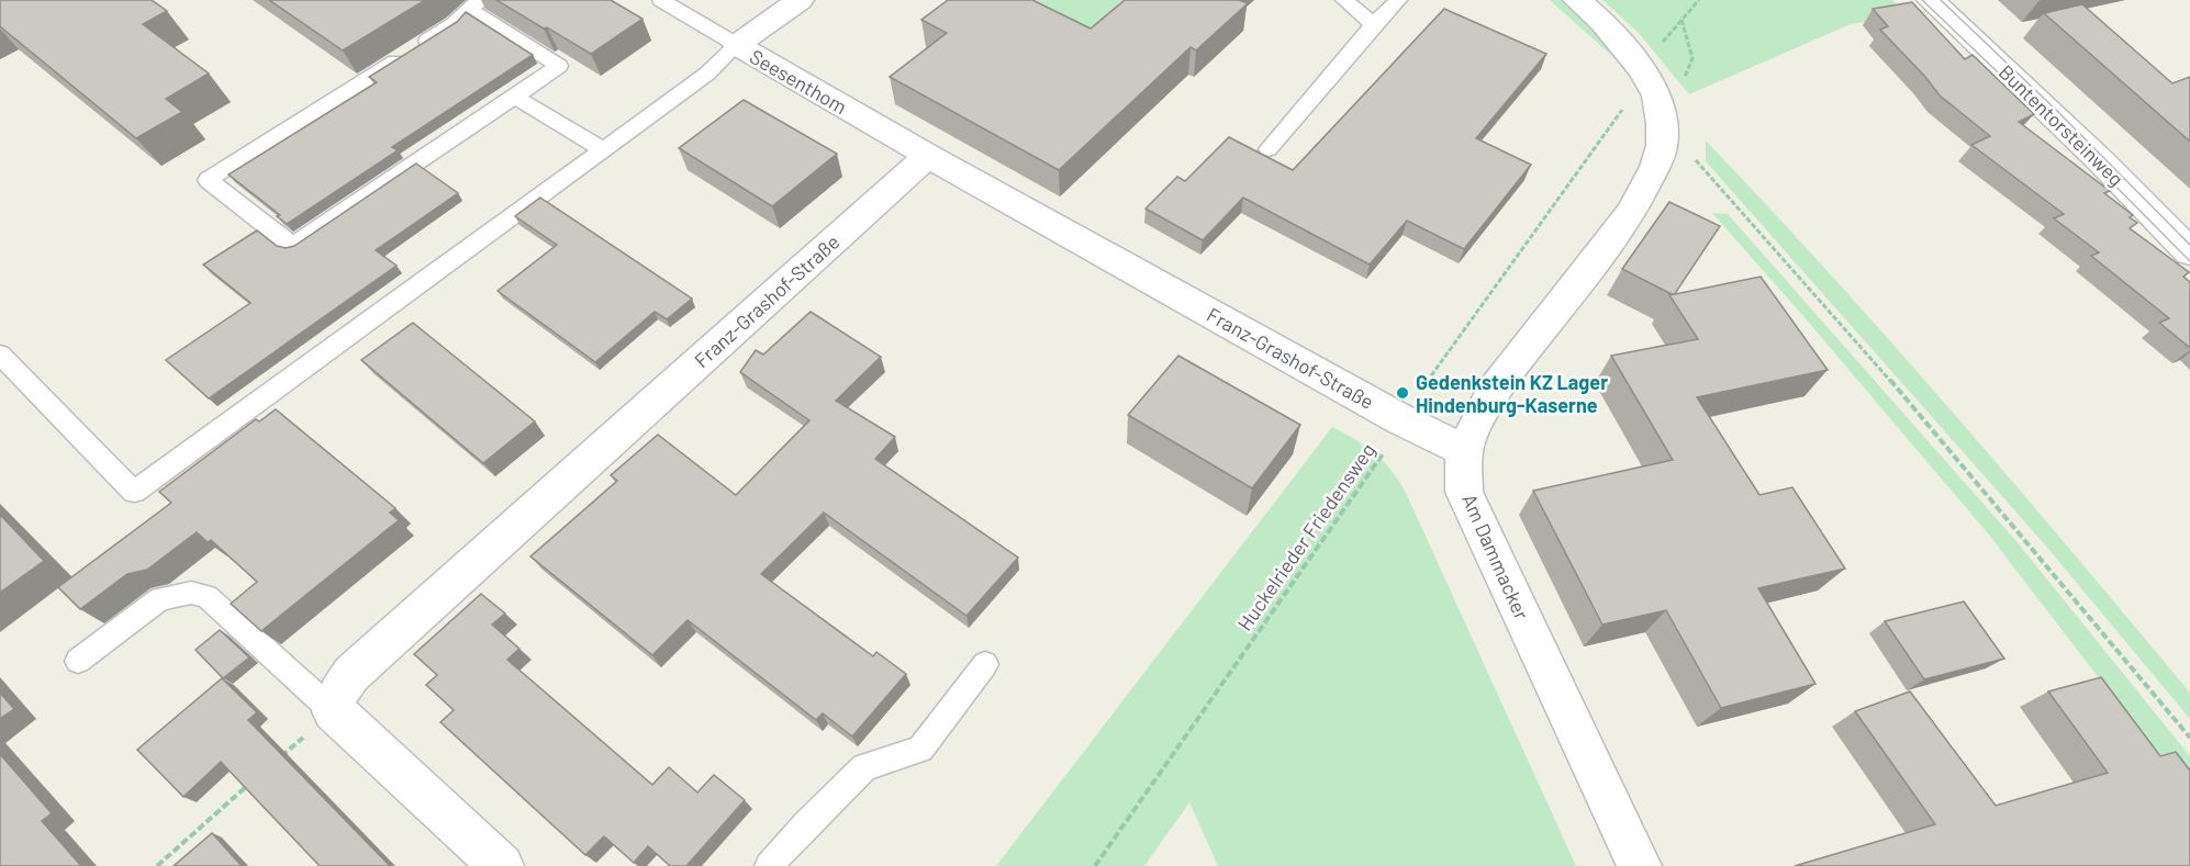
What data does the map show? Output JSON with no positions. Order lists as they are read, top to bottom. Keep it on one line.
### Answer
{"streets":{"street":["Seesenthom","Buntentorsteinweg","Franz-Grashof-Straße","Am Dammacker"],"path":["Huckelrieder Friedensweg"]},"crossings":[["Seesenthom","Franz-Grashof-Straße"],["Franz-Grashof-Straße","Huckelrieder Friedensweg"],["Franz-Grashof-Straße","Am Dammacker"],["Huckelrieder Friedensweg","Am Dammacker"]],"places":["Gedenkstein KZ Lager Hindenburg-Kaserne"]}
